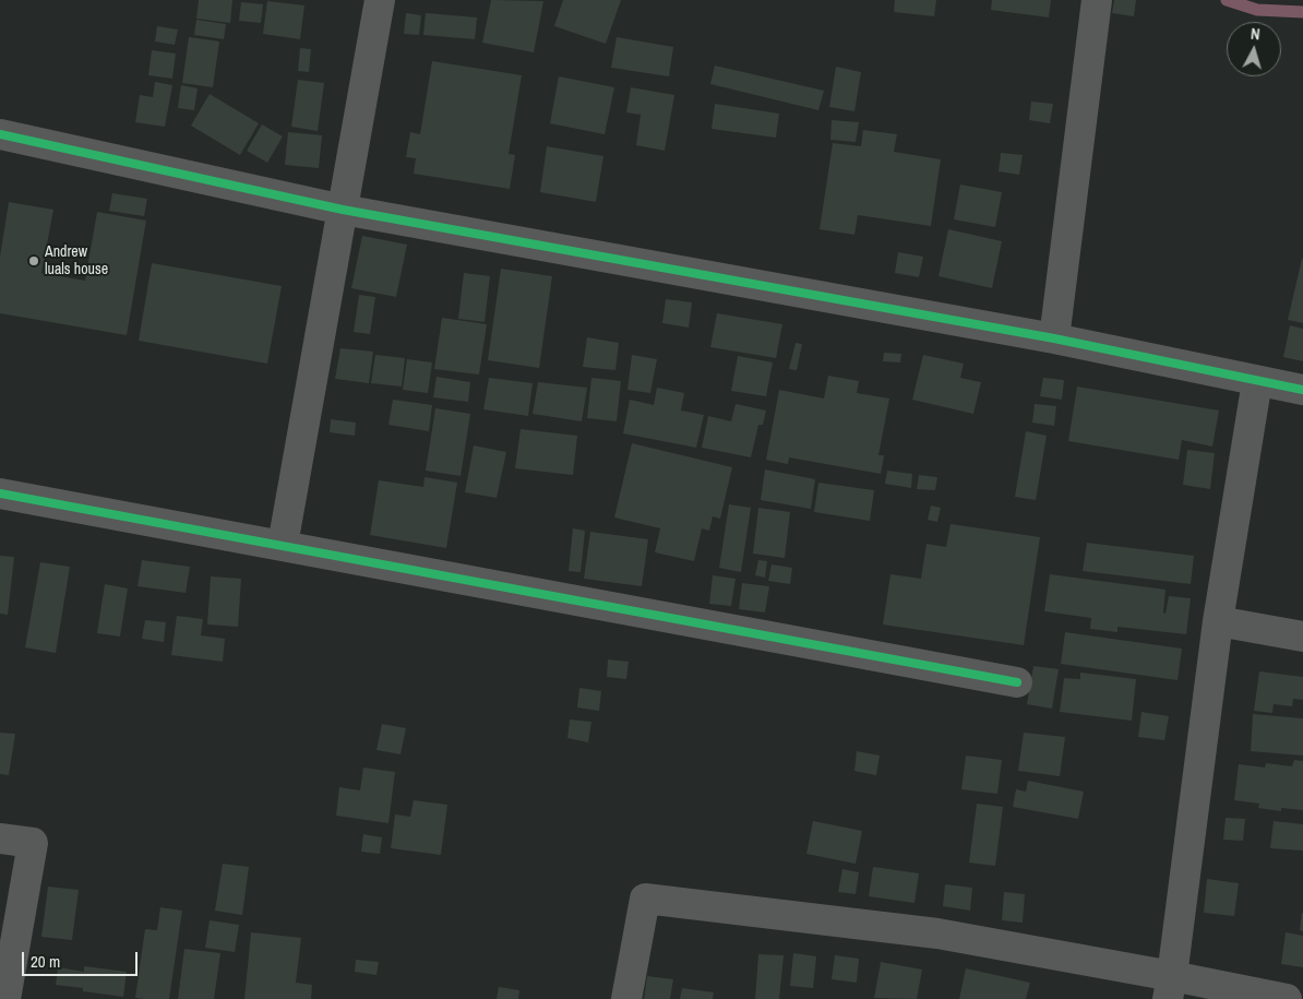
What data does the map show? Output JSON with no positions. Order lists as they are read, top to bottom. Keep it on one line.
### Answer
{"places":["Andrew luals house"],"scale_bar":"20 m","north":"top"}
